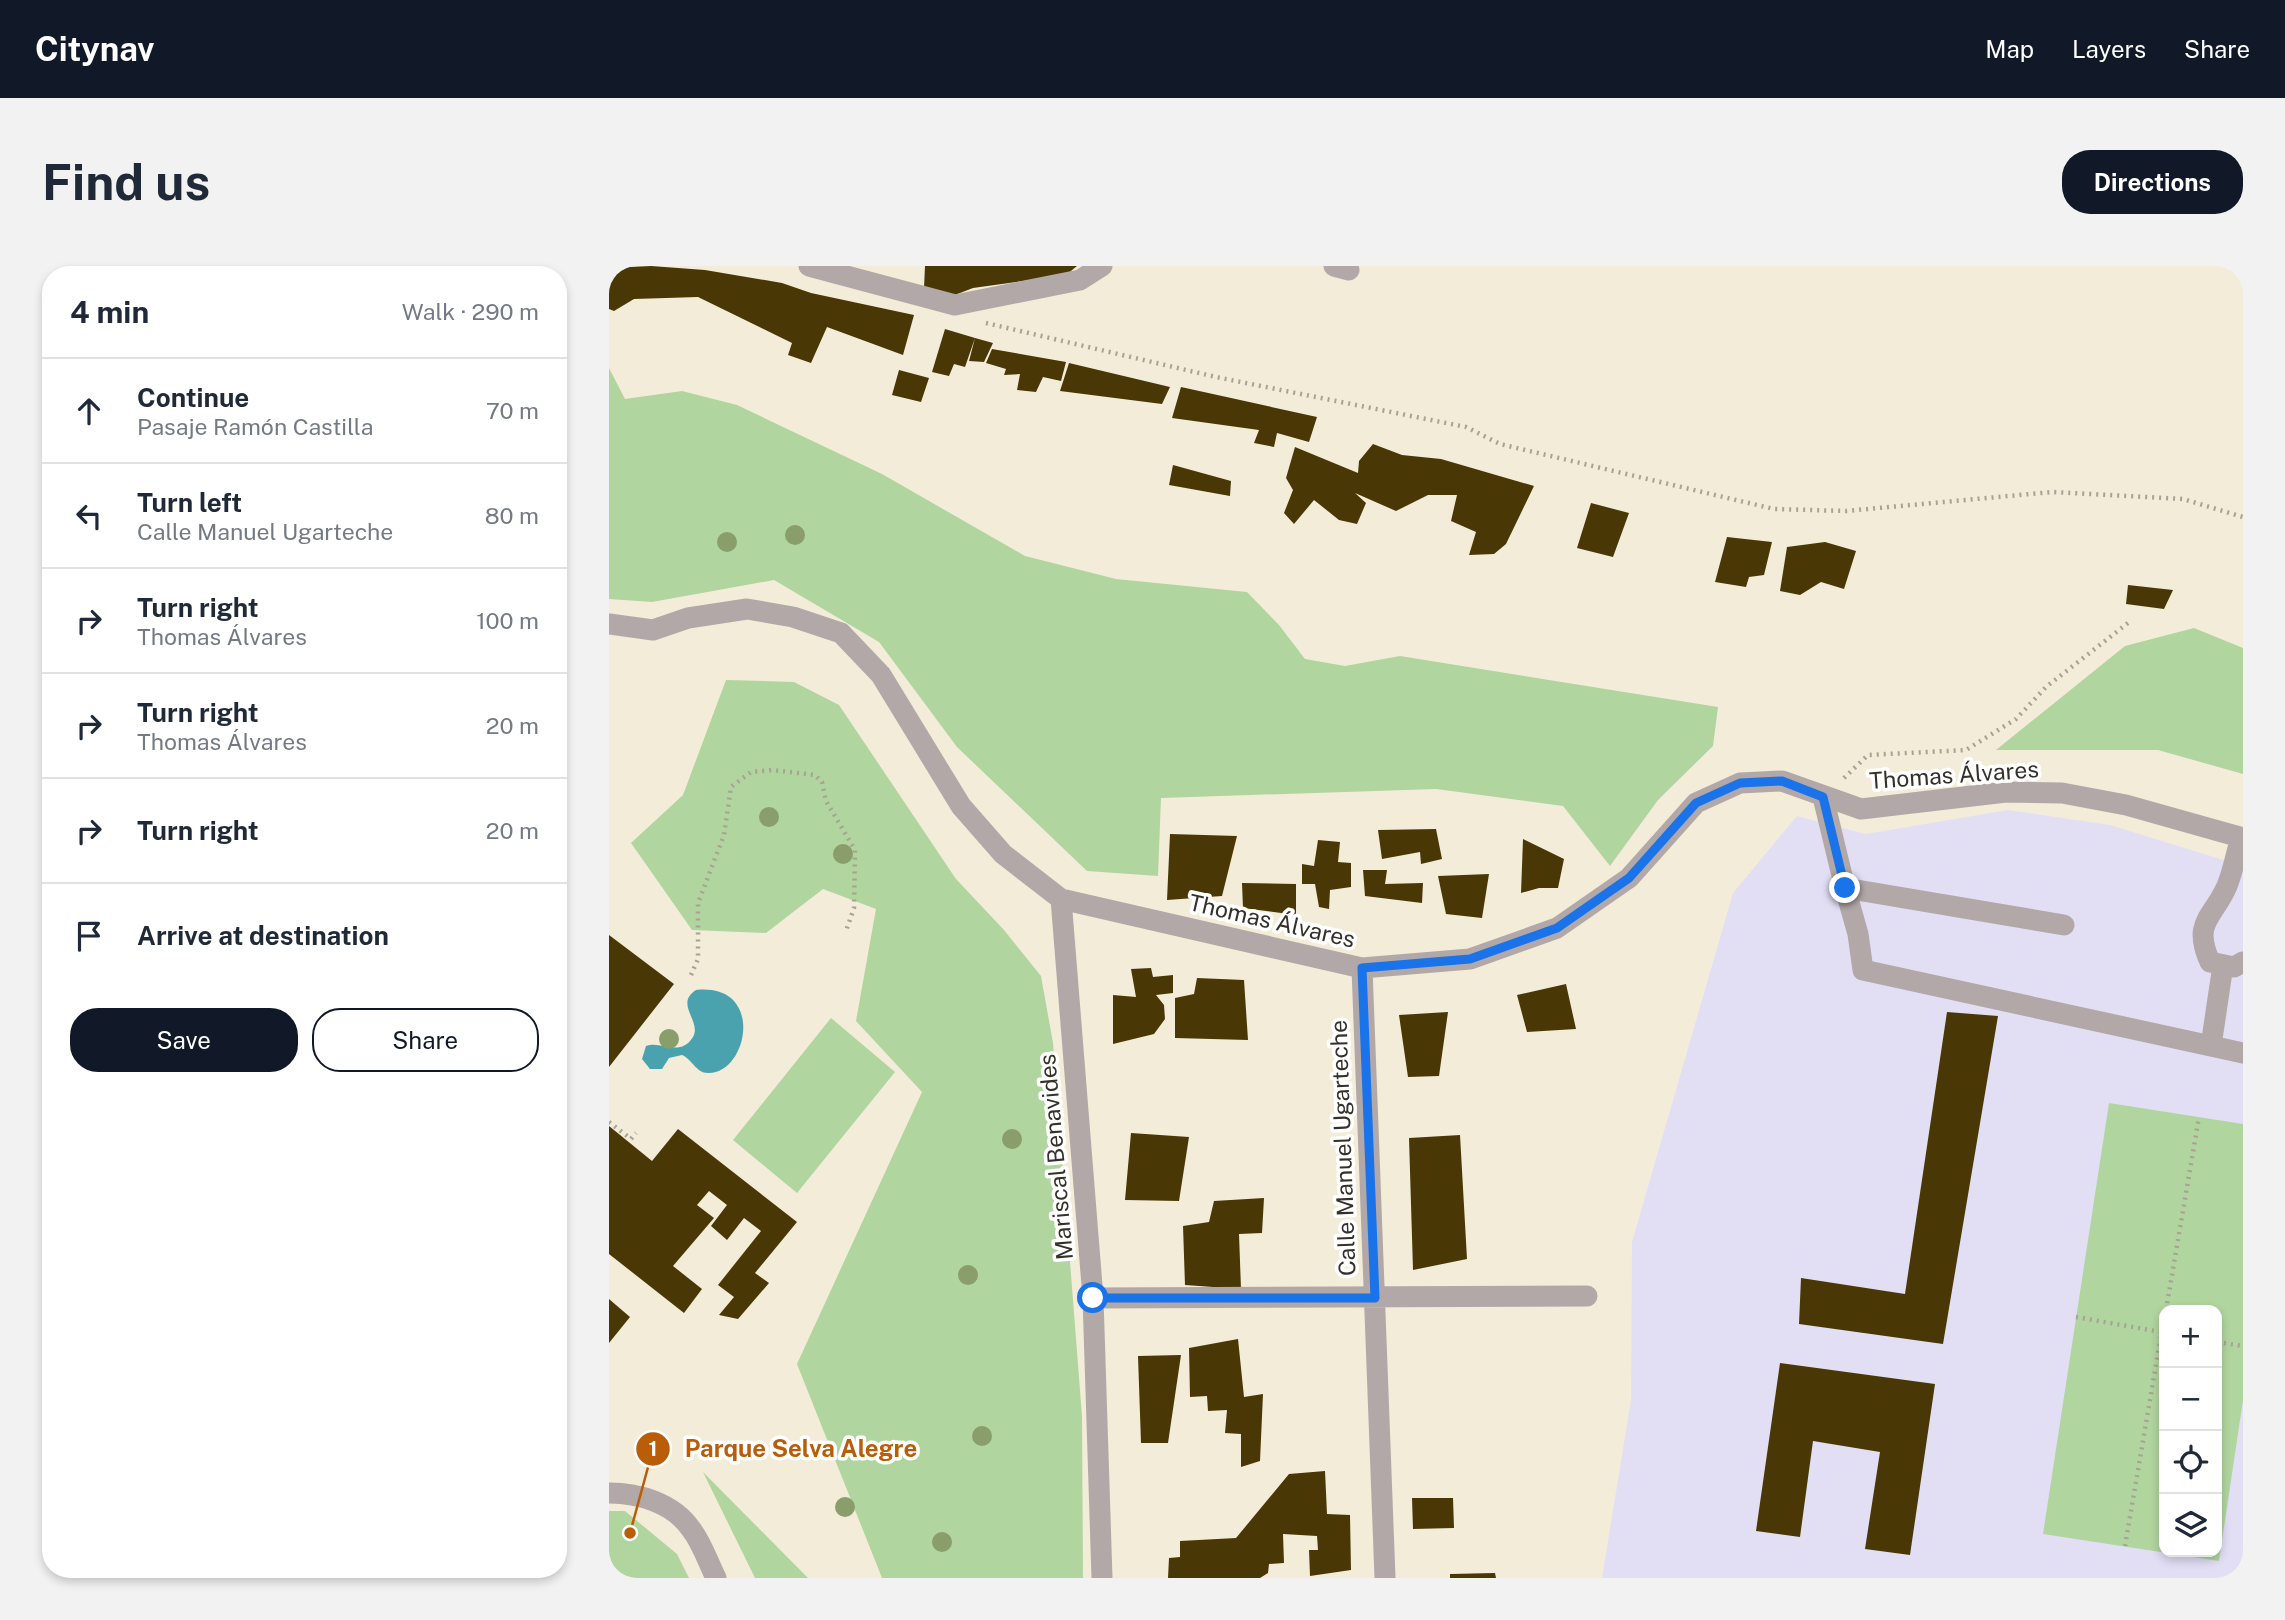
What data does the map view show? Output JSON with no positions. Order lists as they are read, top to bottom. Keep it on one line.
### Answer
{"streets":{"street":["Thomas Álvares","Calle Manuel Ugarteche","Mariscal Benavides"]},"crossings":[["Thomas Álvares","Calle Manuel Ugarteche"],["Thomas Álvares","Mariscal Benavides"]],"places":["Parque Selva Alegre"],"page":{"header":"Citynav","nav":["Map","Layers","Share"],"buttons":["Directions",["Save","Share"]],"title":"Find us","heading":["4 min","Walk · 290 m"],"list":[["Continue","Pasaje Ramón Castilla","70 m"],["Turn left","Calle Manuel Ugarteche","80 m"],["Turn right","Thomas Álvares","100 m"],["Turn right","Thomas Álvares","20 m"],["Turn right","20 m"],"Arrive at destination"],"map_buttons":["+","−"]}}
